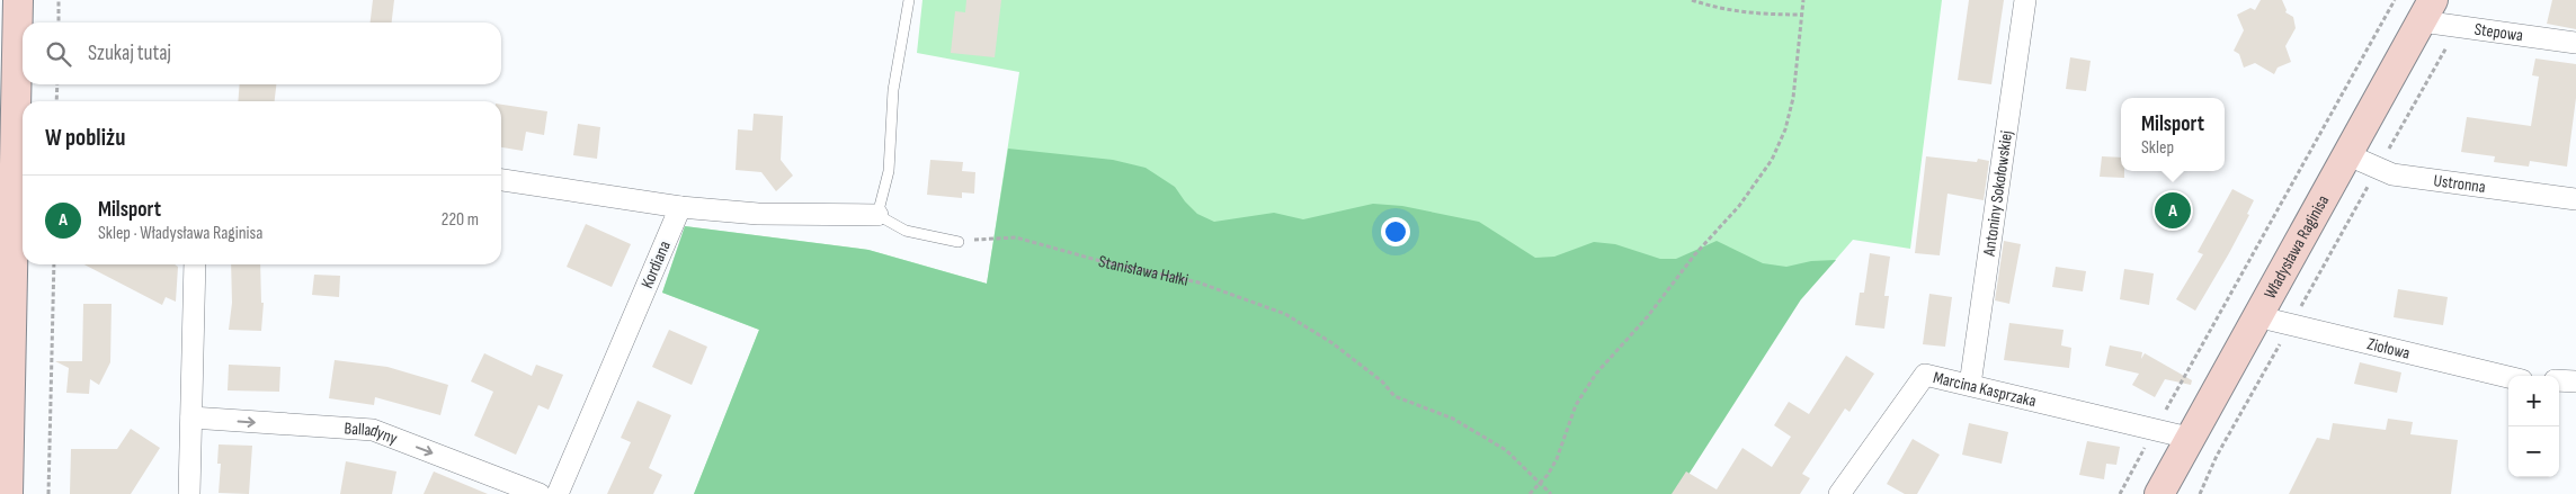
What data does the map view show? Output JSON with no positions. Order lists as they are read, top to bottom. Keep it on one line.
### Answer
{"streets":{"street":["Stepowa","Ustronna","Antoniny Sokołowskiej","Władysława Raginisa","Kordiana","Ziołowa","Marcina Kasprzaka","Balladyny"],"path":["Stanisława Hałki"]},"crossings":[["Stepowa","Władysława Raginisa"],["Ustronna","Władysława Raginisa"],["Antoniny Sokołowskiej","Marcina Kasprzaka"],["Władysława Raginisa","Ziołowa"],["Władysława Raginisa","Marcina Kasprzaka"]],"one_way":["Balladyny"],"page":{"search":"Szukaj tutaj","popup":["Milsport","Sklep"],"heading":"W pobliżu","list":[{"mark":"A","name":"Milsport","note":"Sklep · Władysława Raginisa","value":"220 m"}],"pins":"A","map_buttons":["+","−"]}}
